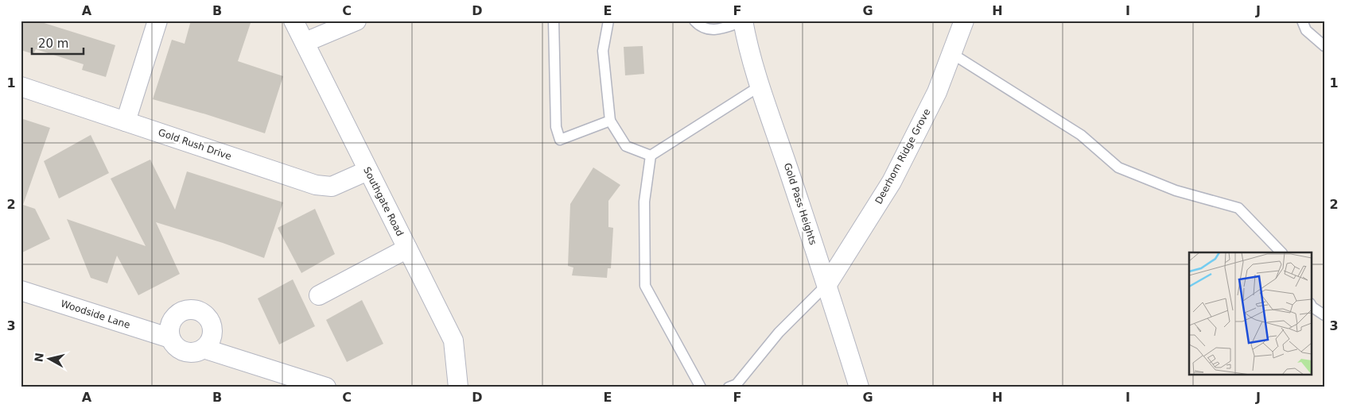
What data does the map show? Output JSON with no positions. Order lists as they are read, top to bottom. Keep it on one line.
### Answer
{"streets":{"street":["Gold Rush Drive","Deerhorn Ridge Grove","Southgate Road","Gold Pass Heights","Woodside Lane"]},"crossings":[["Gold Rush Drive","Southgate Road"],["Deerhorn Ridge Grove","Gold Pass Heights"]],"scale_bar":"20 m","north":"left","grid":{"columns":["A","B","C","D","E","F","G","H","I","J"],"rows":["1","2","3"]}}
